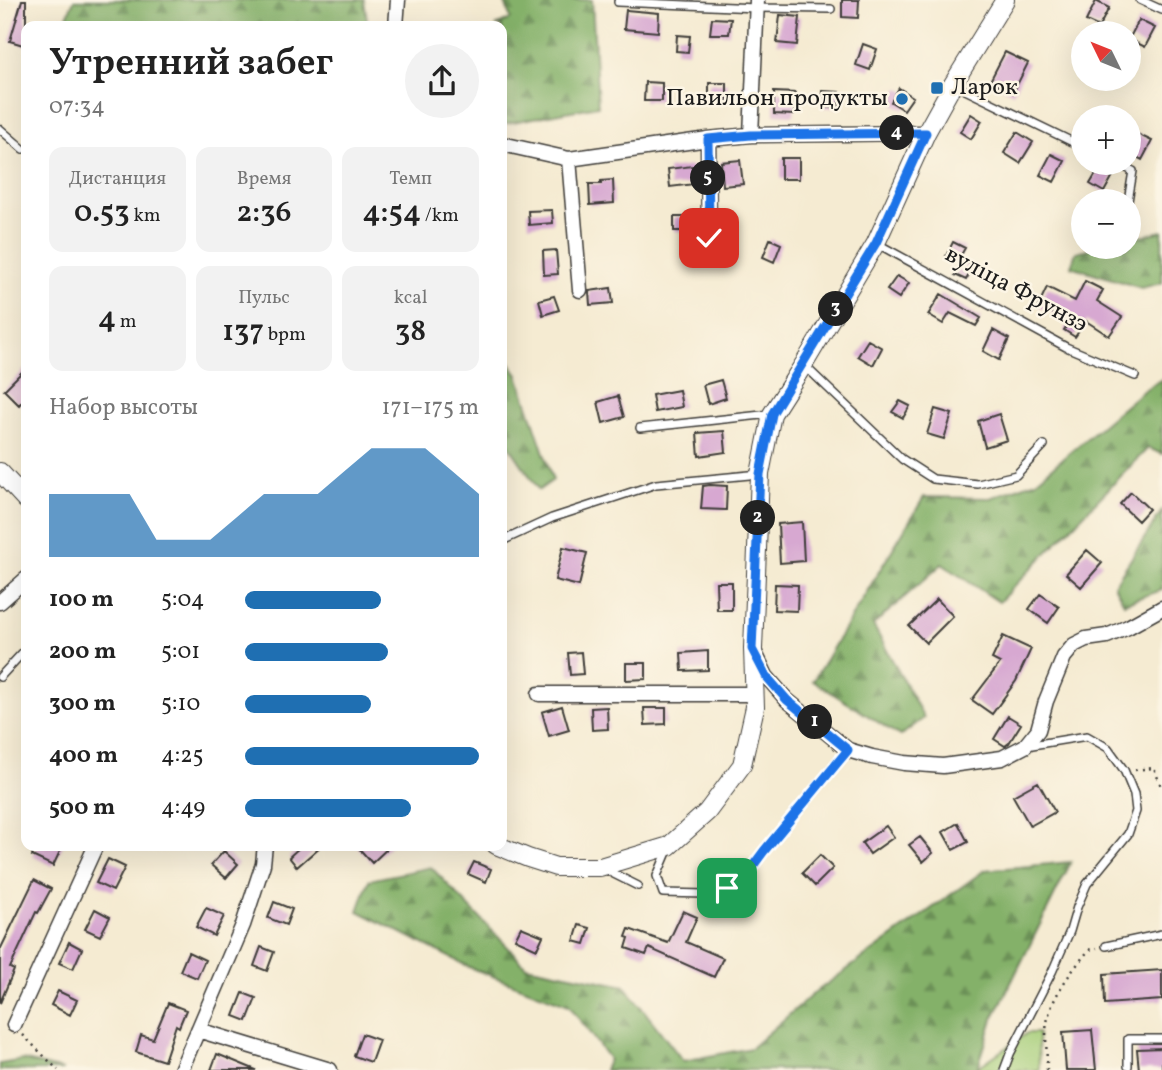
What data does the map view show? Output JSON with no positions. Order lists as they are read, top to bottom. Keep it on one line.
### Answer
{"streets":{"lane":["вуліца Фрунзэ"]},"places":{"transit":["Ларок"],"other":["Павильон продукты"]},"north":"top left","page":{"map_buttons":["+","−"],"heading":["Утренний забег","07:34"],"pins":["4","5","3","2","1"],"stats":[["Дистанция","0.53 km"],["Время","2:36"],["Темп","4:54 /km"],["4 m"],["Пульс","137 bpm"],["kcal","38"]],"chart":["Набор высоты","171–175 m"],"list":[{"name":"100 m","note":"5:04"},{"name":"200 m","note":"5:01"},{"name":"300 m","note":"5:10"},{"name":"400 m","note":"4:25"},{"name":"500 m","note":"4:49"}]}}
